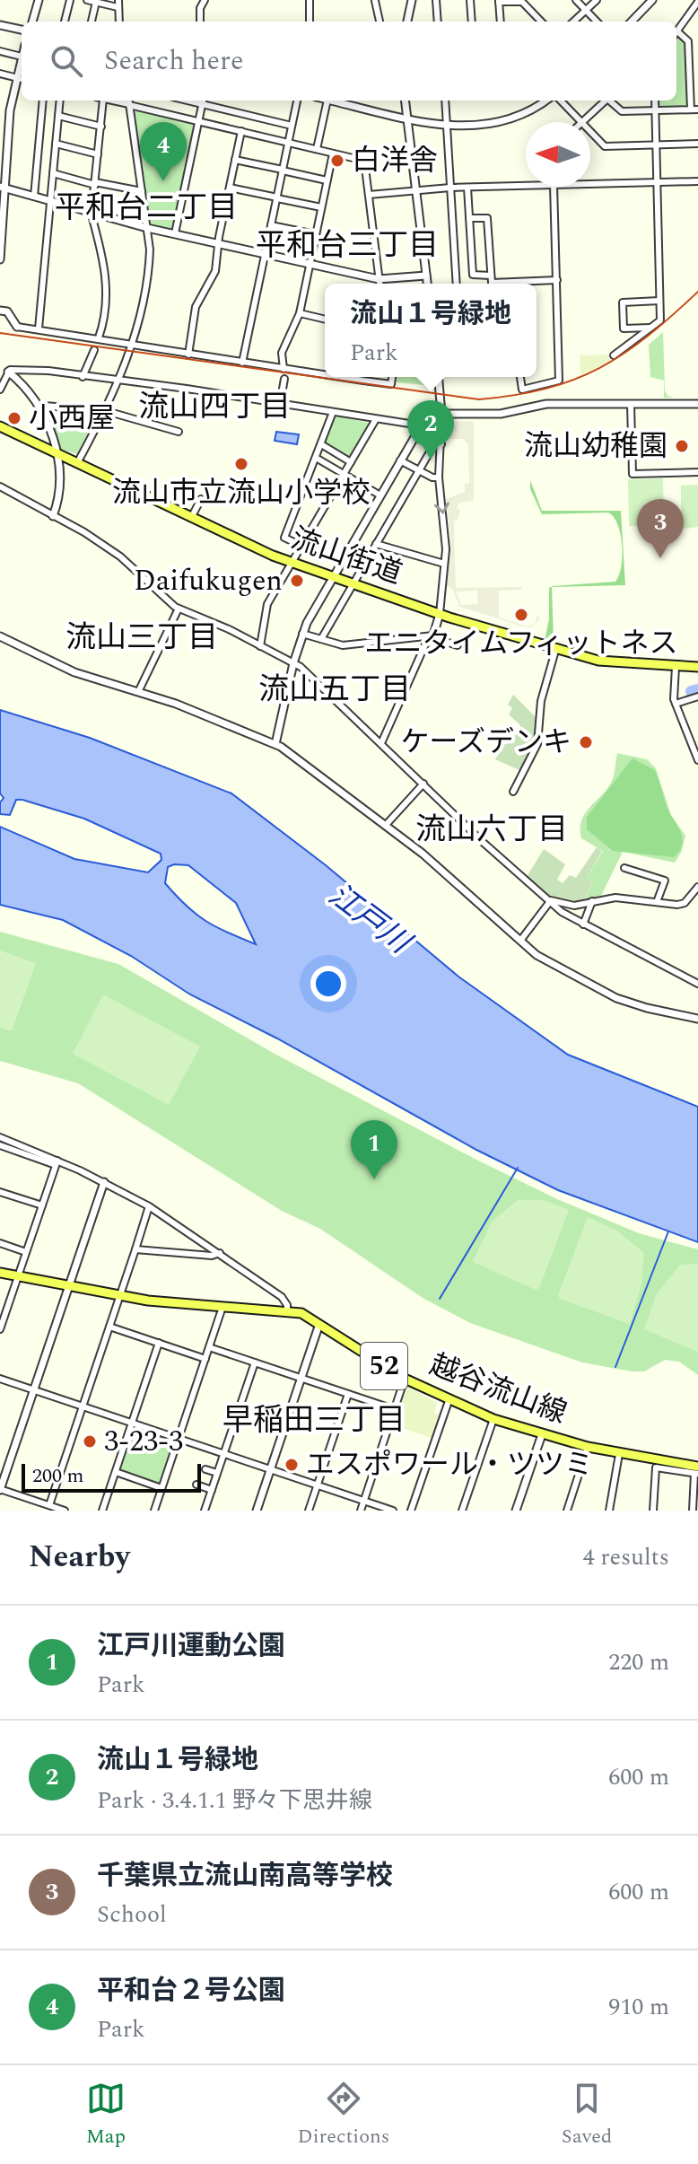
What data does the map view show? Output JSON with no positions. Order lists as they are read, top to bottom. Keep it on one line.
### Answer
{"streets":{"main road":["流山街道","52","越谷流山線"]},"districts":["平和台二丁目","平和台三丁目","流山四丁目","流山三丁目","流山五丁目","流山六丁目","早稲田三丁目"],"water":["江戸川"],"places":["白洋舎","小西屋","流山幼稚園","流山市立流山小学校","Daifukugen","エニタイムフィットネス","ケーズデンキ","3-23-3","エスポワール・ツツミ"],"scale_bar":"200 m","north":"left","page":{"search":"Search here","pins":["4","2","3","1"],"popup":["流山１号緑地","Park"],"scale":"200 m","heading":["Nearby","4 results"],"list":[{"mark":"1","name":"江戸川運動公園","note":"Park","value":"220 m"},{"mark":"2","name":"流山１号緑地","note":"Park · 3.4.1.1 野々下思井線","value":"600 m"},{"mark":"3","name":"千葉県立流山南高等学校","note":"School","value":"600 m"},{"mark":"4","name":"平和台２号公園","note":"Park","value":"910 m"}],"nav":["Map","Directions","Saved"]}}
